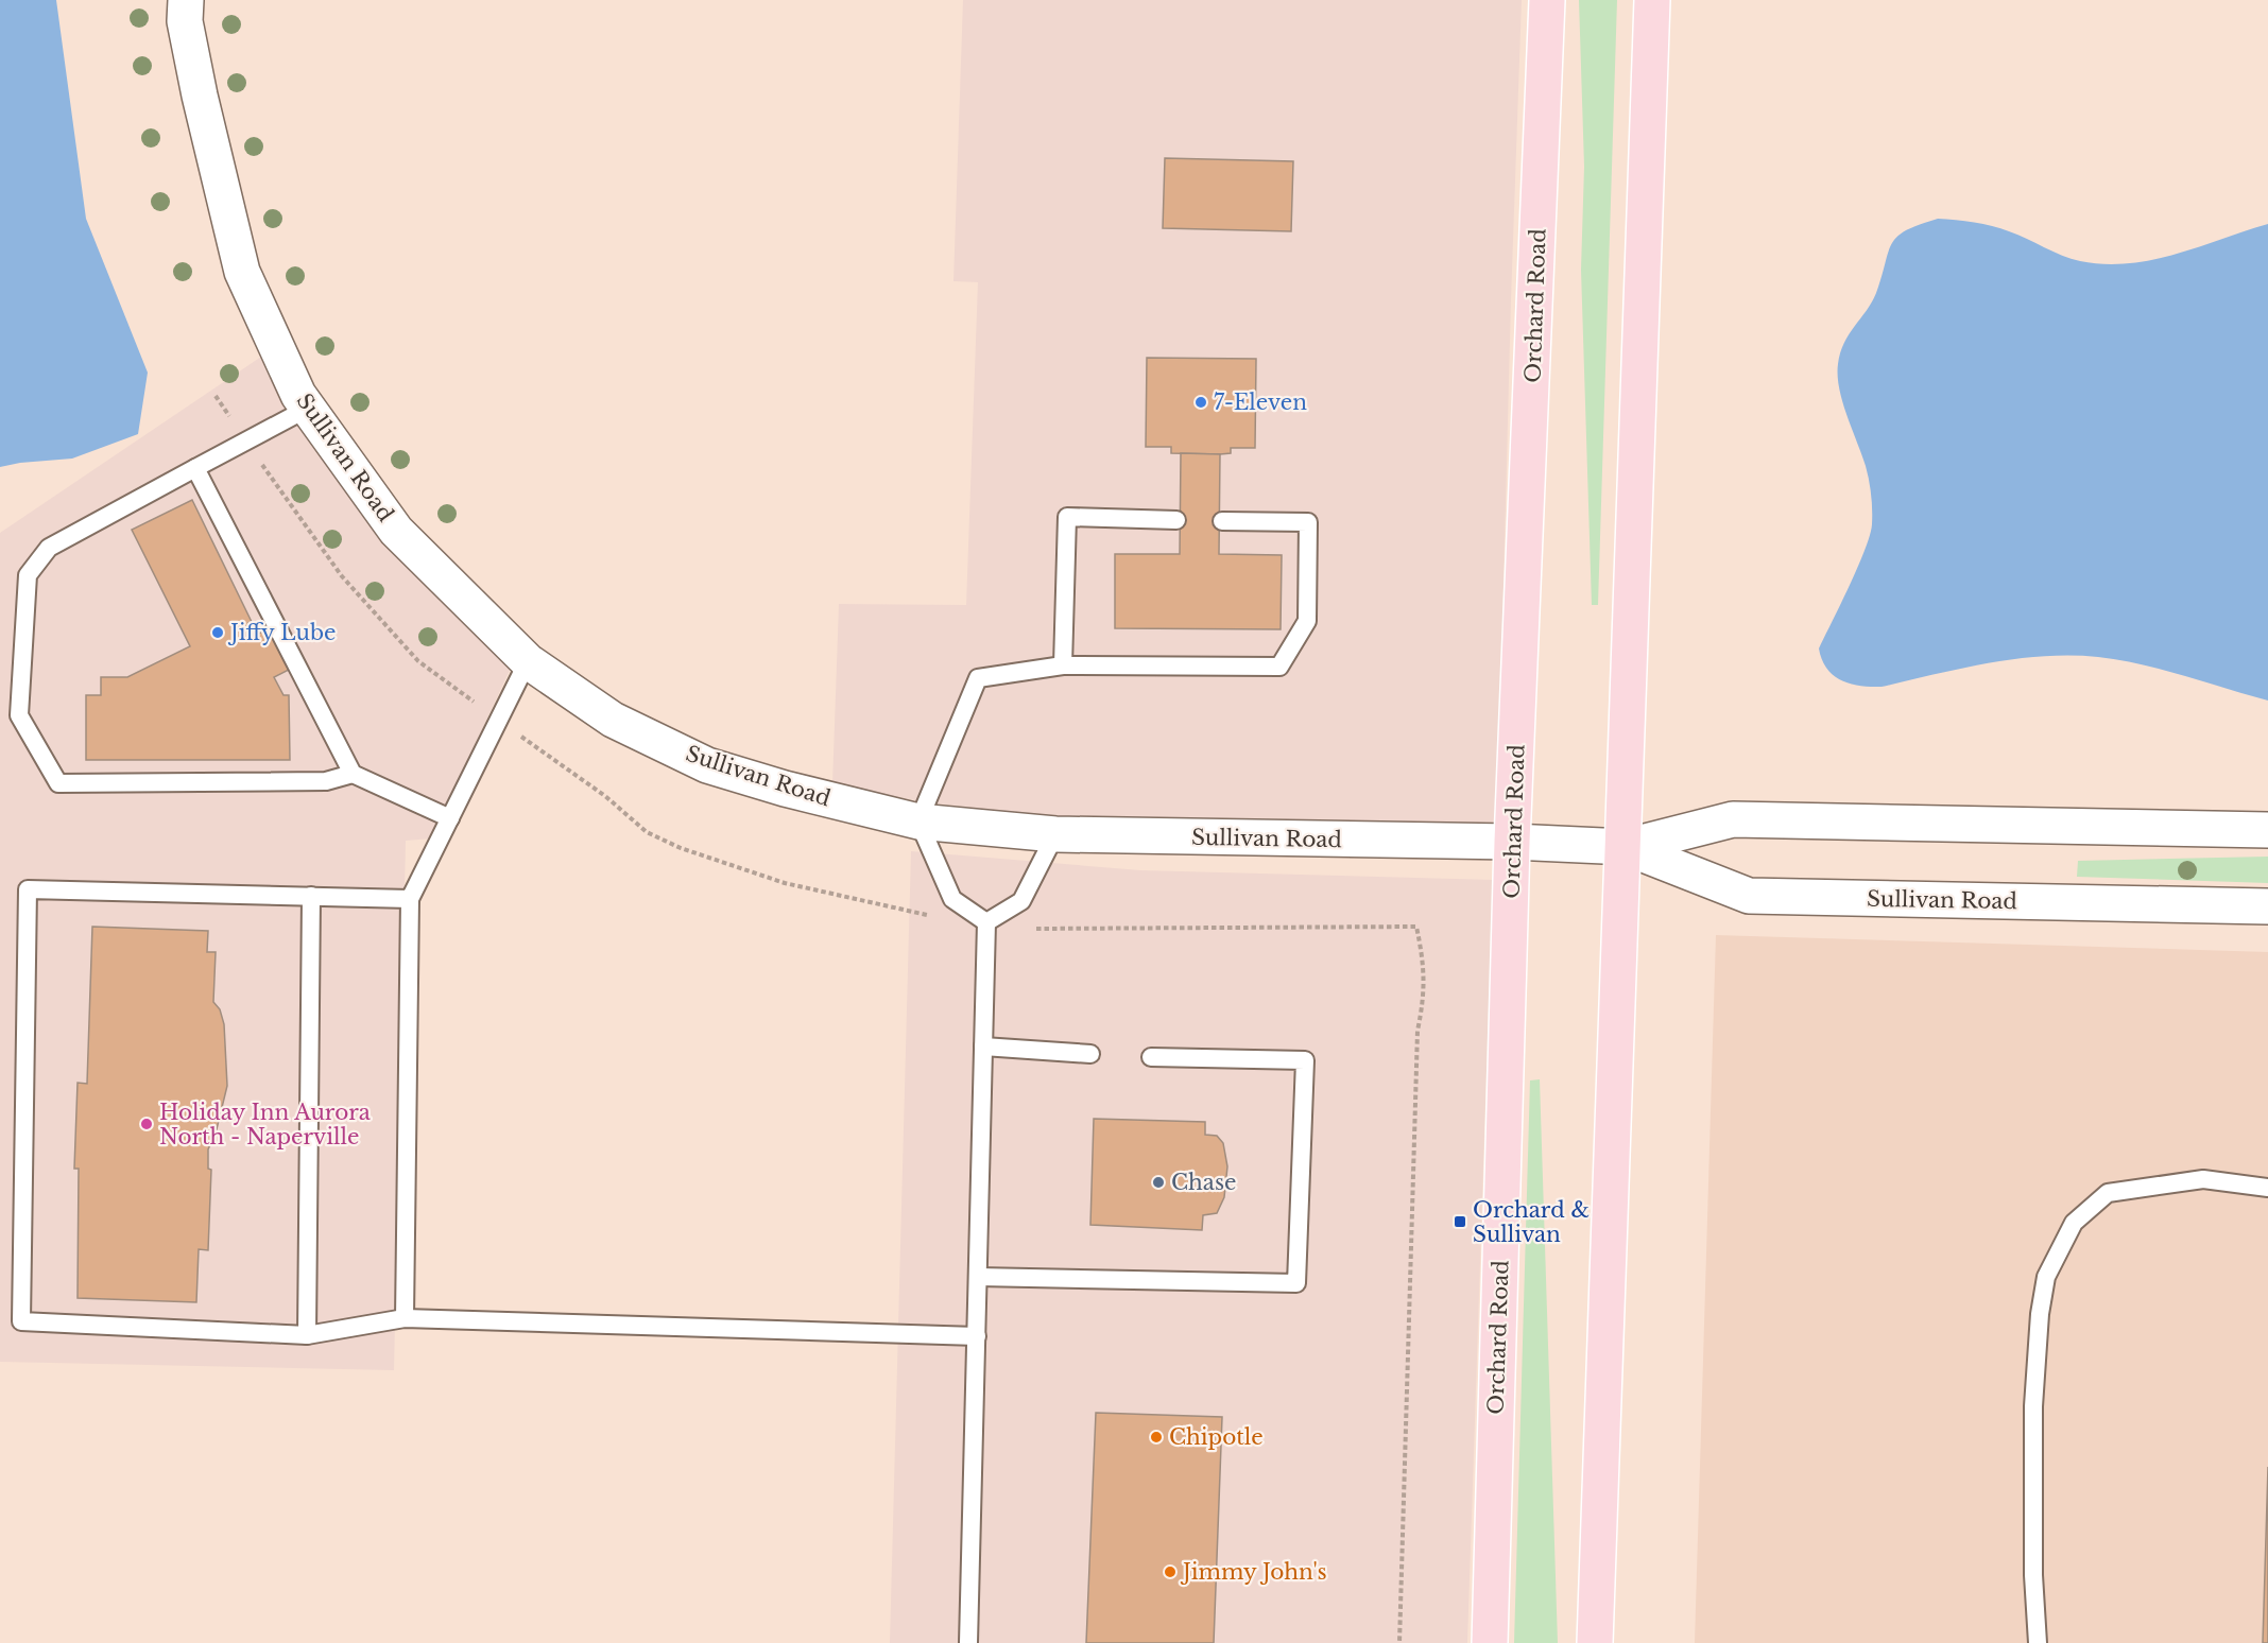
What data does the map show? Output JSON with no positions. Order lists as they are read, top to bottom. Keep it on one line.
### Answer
{"streets":{"main road":["Orchard Road"],"street":["Sullivan Road"]},"crossings":[["Orchard Road","Sullivan Road"]],"places":{"other":["7-Eleven","Jiffy Lube","Holiday Inn Aurora North - Naperville","Chase","Chipotle","Jimmy John's"],"transit":["Orchard & Sullivan"]}}
